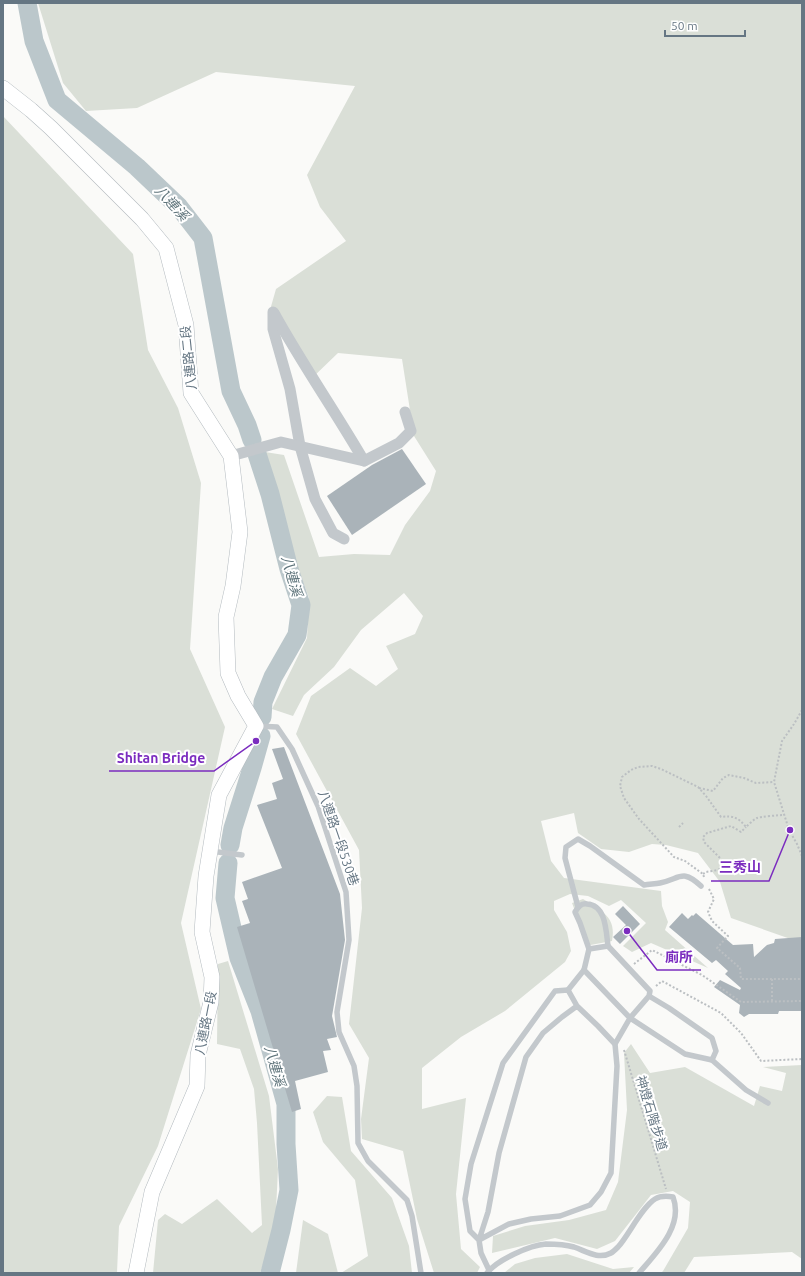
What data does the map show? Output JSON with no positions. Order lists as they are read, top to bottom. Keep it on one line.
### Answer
{"streets":{"street":["八連路二段","八連路一段"],"lane":["八連路一段530巷"],"path":["神燈石階步道"]},"crossings":[["八連路二段","八連路一段530巷"],["八連路二段","八連路一段"],["八連路一段530巷","八連路一段"]],"water":["八連溪"],"places":["Shitan Bridge","三秀山","廁所"],"scale_bar":"50 m"}
